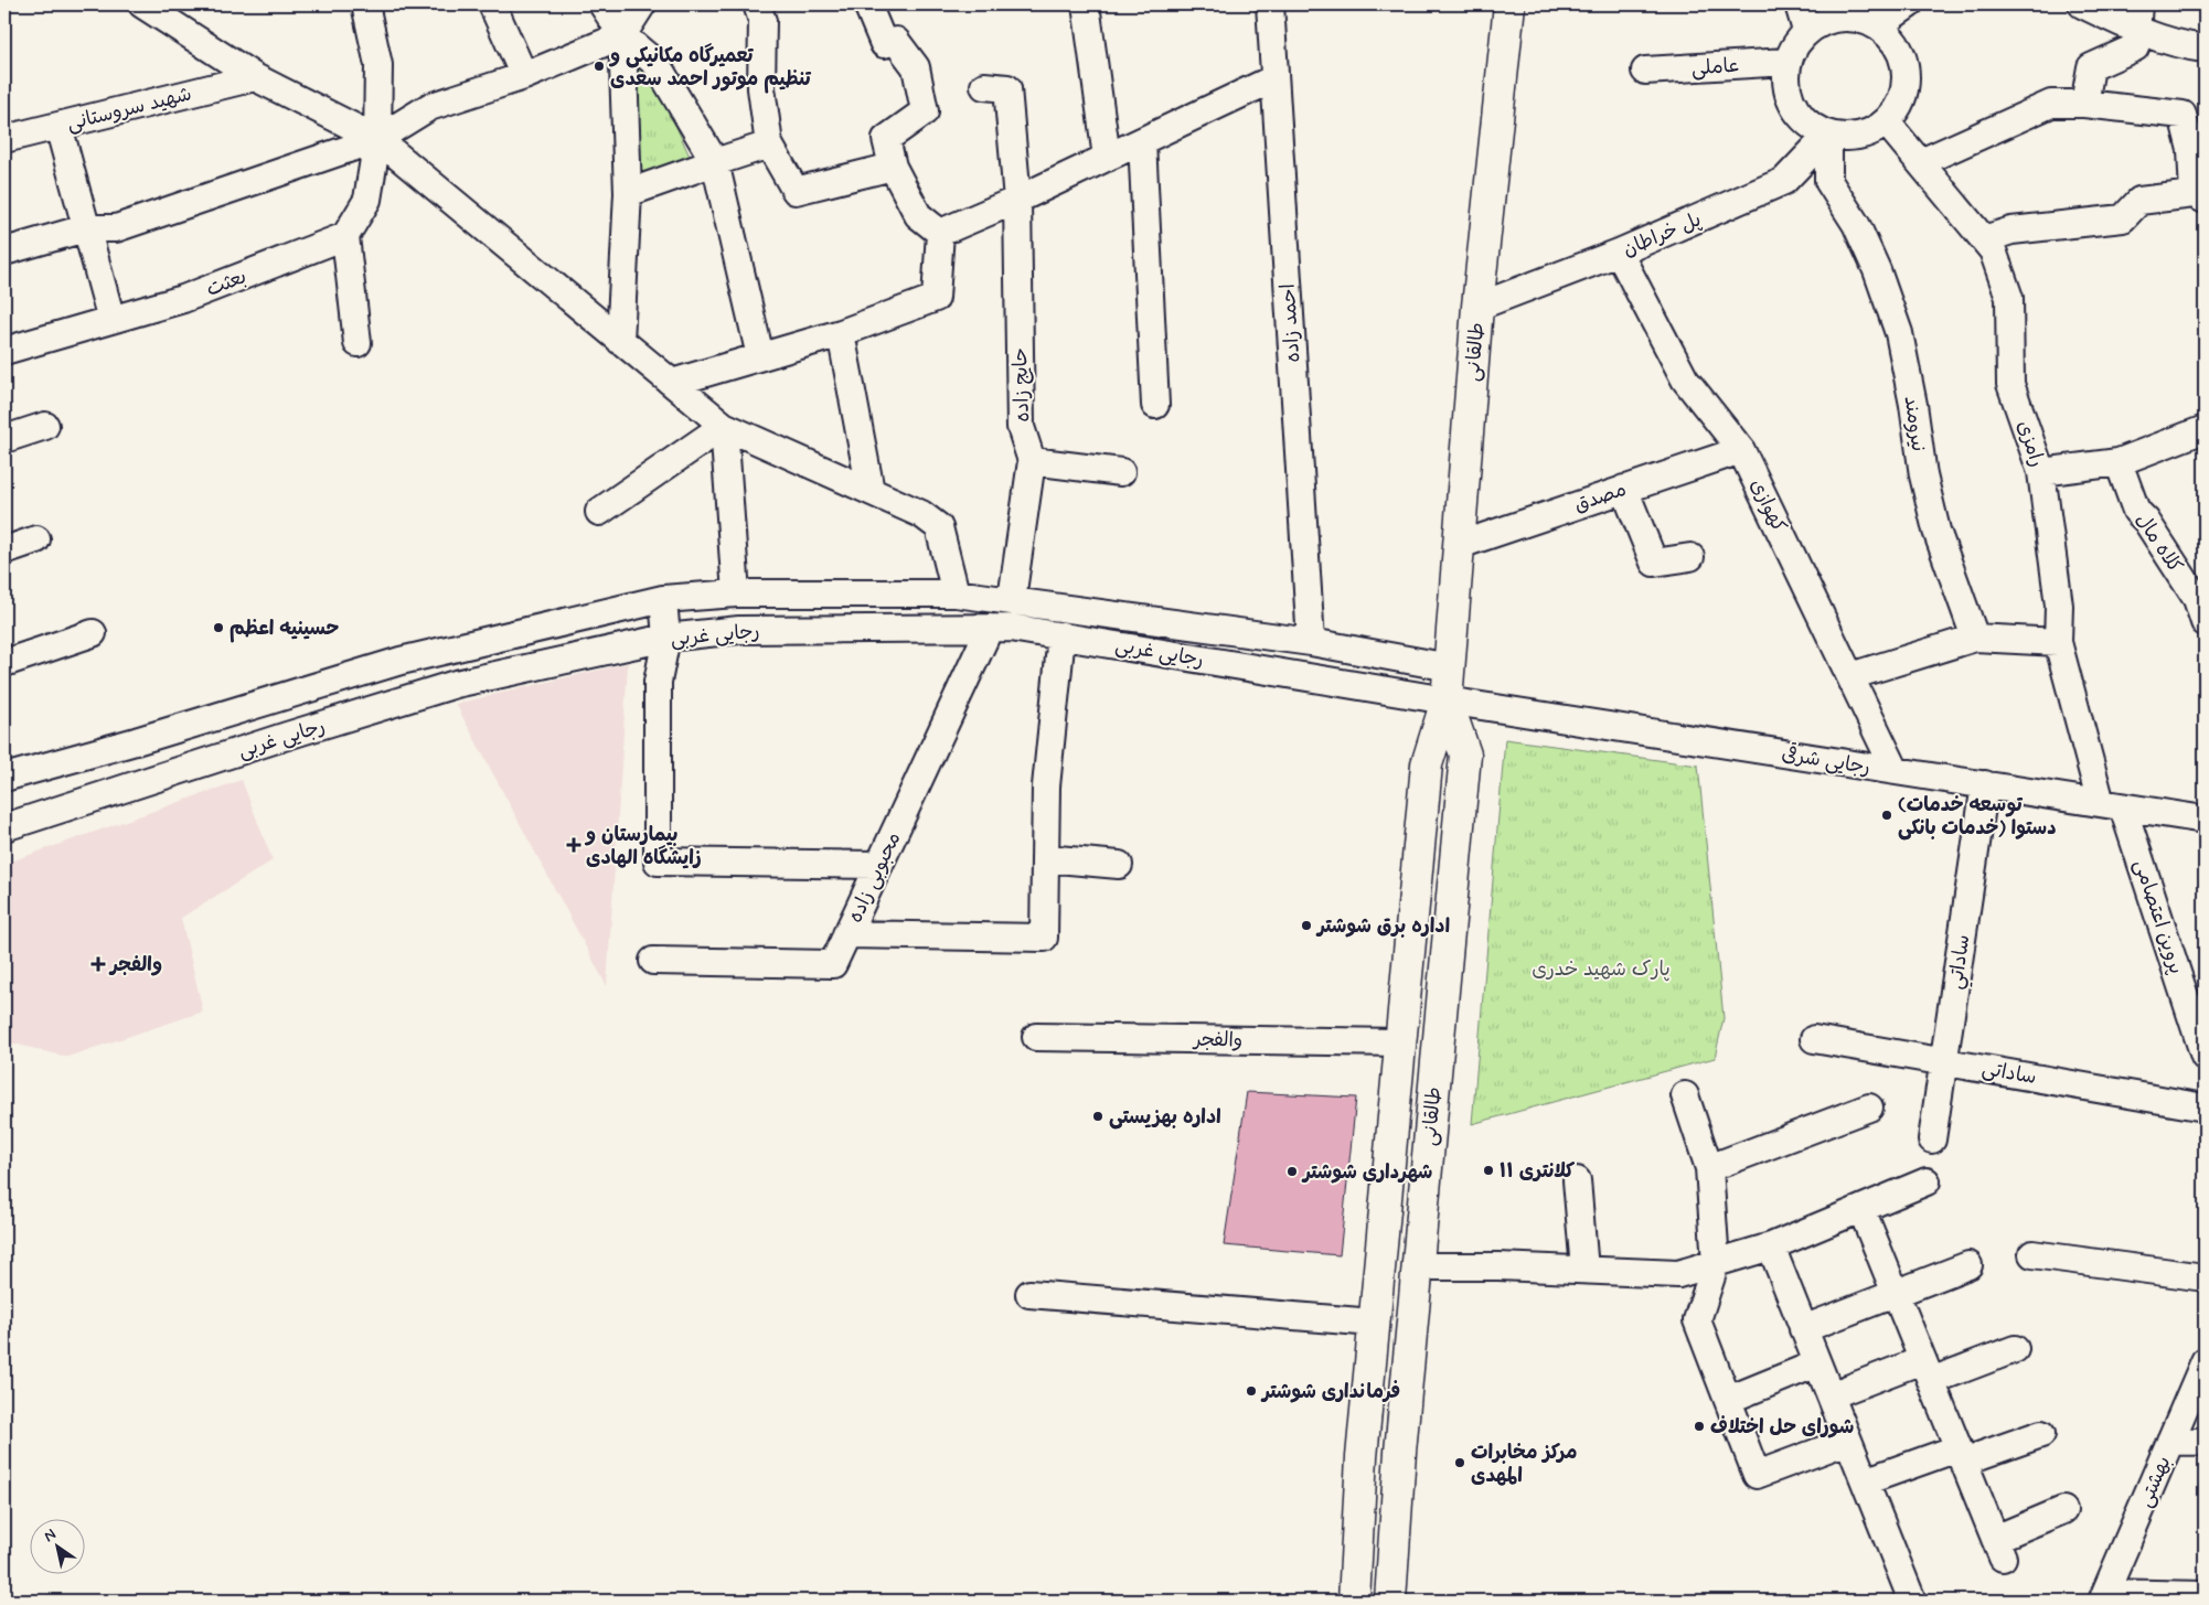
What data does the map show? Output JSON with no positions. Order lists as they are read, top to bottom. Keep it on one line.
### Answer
{"streets":{"main road":["طالقانی"],"street":["عاملی","شهید سروستانی","پل خراطان","بعثت","احمد زاده","حایج زاده","نیرومند","رامزی","مصدق","کهوازی","کلاه مال","رجایی غربی","رجایی شرقی","محبوبی زاده","پروین اعتصامی","ساداتي","والفجر","ساداتی","بهشتی"]},"crossings":[["عاملی","پل خراطان"],["عاملی","نیرومند"],["عاملی","رامزی"],["پل خراطان","طالقانی"],["پل خراطان","نیرومند"],["پل خراطان","رامزی"],["پل خراطان","کهوازی"],["احمد زاده","رجایی غربی"],["طالقانی","مصدق"],["طالقانی","رجایی غربی"],["طالقانی","رجایی شرقی"],["طالقانی","والفجر"],["حایج زاده","رجایی غربی"],["نیرومند","رامزی"],["رامزی","رجایی شرقی"],["رامزی","پروین اعتصامی"],["مصدق","کهوازی"],["کهوازی","رجایی شرقی"],["رجایی غربی","رجایی شرقی"],["رجایی غربی","محبوبی زاده"],["رجایی شرقی","پروین اعتصامی"],["رجایی شرقی","ساداتي"],["ساداتي","ساداتی"]],"parks":["پارک شهید خدری"],"places":{"other":["تعمیرگاه مکانیکی و تنظیم موتور احمد سعدی","حسینیه اعظم","(توسعه خدمات دستوا (خدمات بانکی","اداره برق شوشتر","اداره بهزیستی","کلانتری ۱۱","شهرداری شوشتر","فرمانداری شوشتر","شورای حل اختلاف","مرکز مخابرات المهدی"],"health":["بیمارستان و زایشگاه الهادی","والفجر"]},"north":"top left"}
